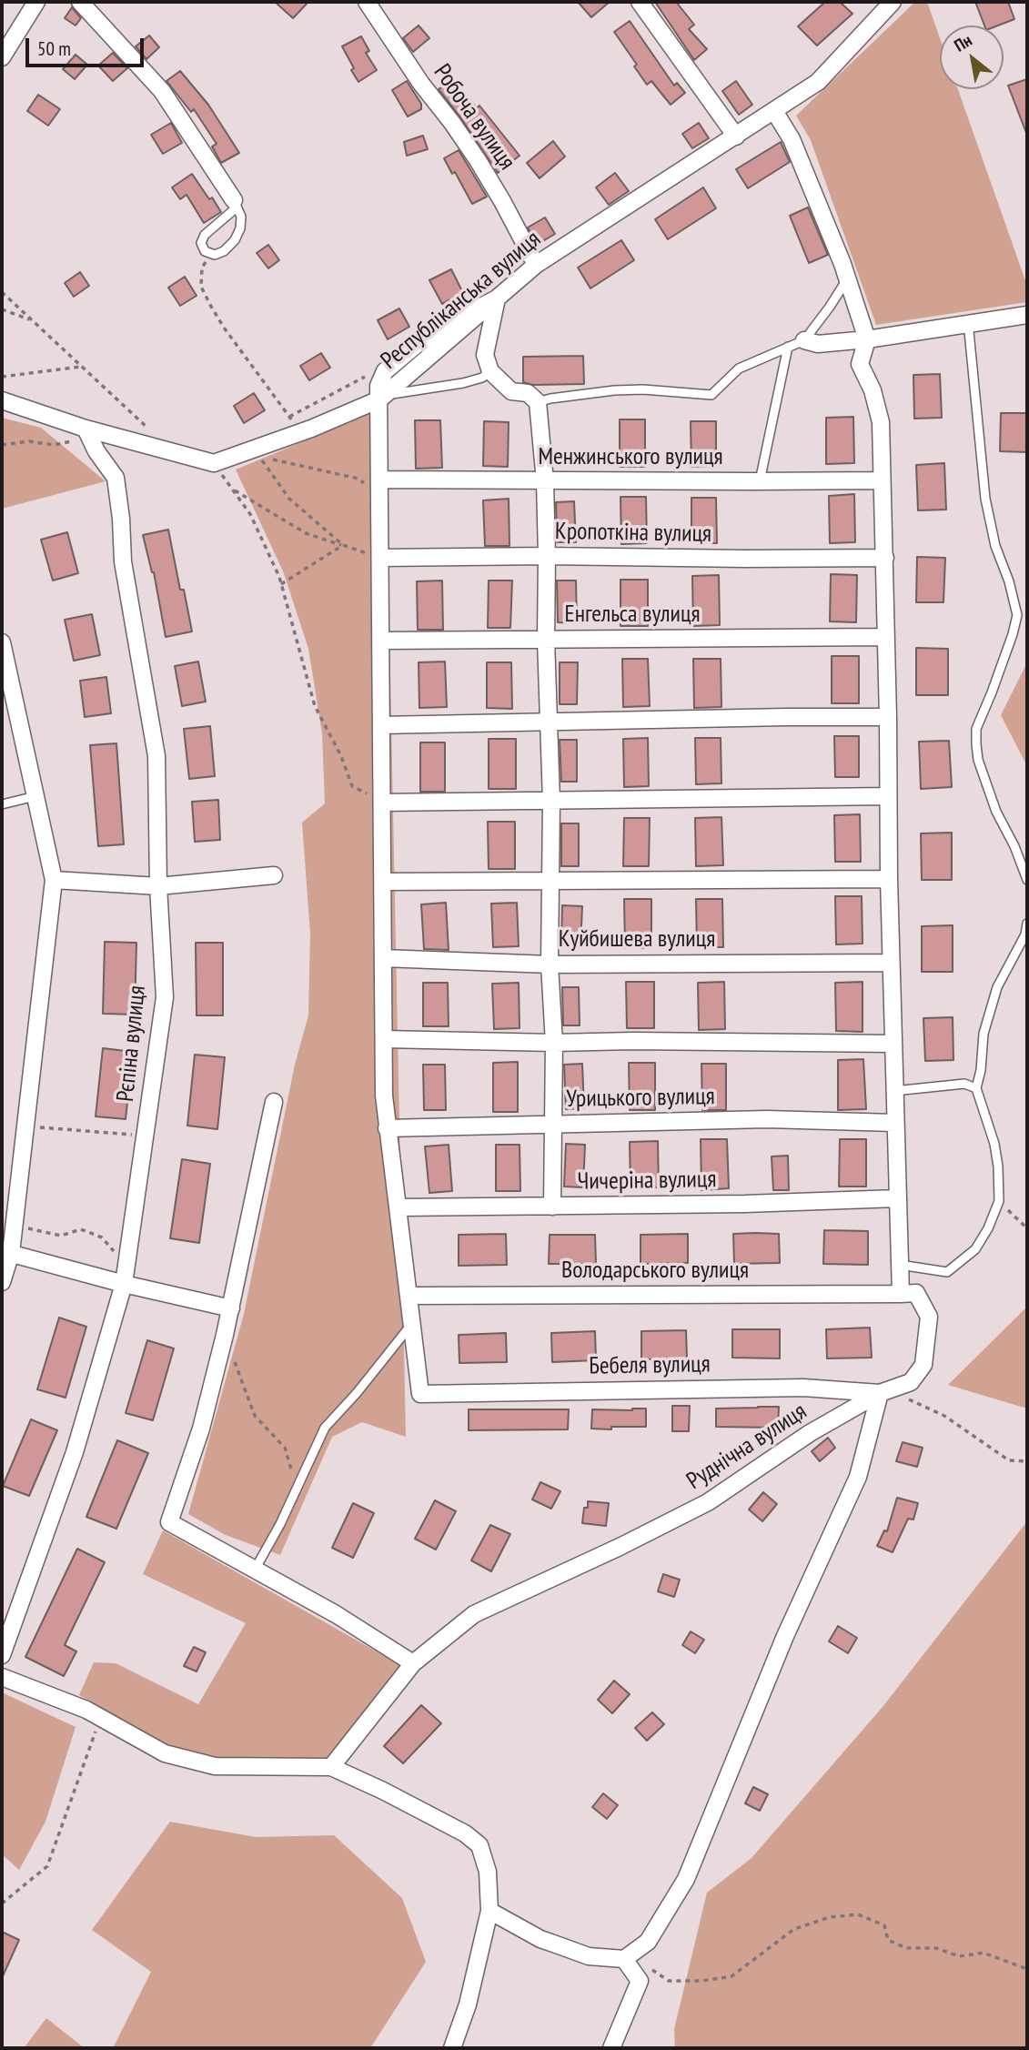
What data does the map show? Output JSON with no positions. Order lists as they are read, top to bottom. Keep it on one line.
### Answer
{"streets":{"street":["Робоча вулиця","Республіканська вулиця","Менжинського вулиця","Кропоткіна вулиця","Енгельса вулиця","Куйбишева вулиця","Рєпіна вулиця","Урицького вулиця","Чичеріна вулиця","Володарського вулиця","Бебеля вулиця","Руднічна вулиця"]},"crossings":[["Робоча вулиця","Республіканська вулиця"],["Бебеля вулиця","Руднічна вулиця"]],"scale_bar":"50 m","north":"top left"}
